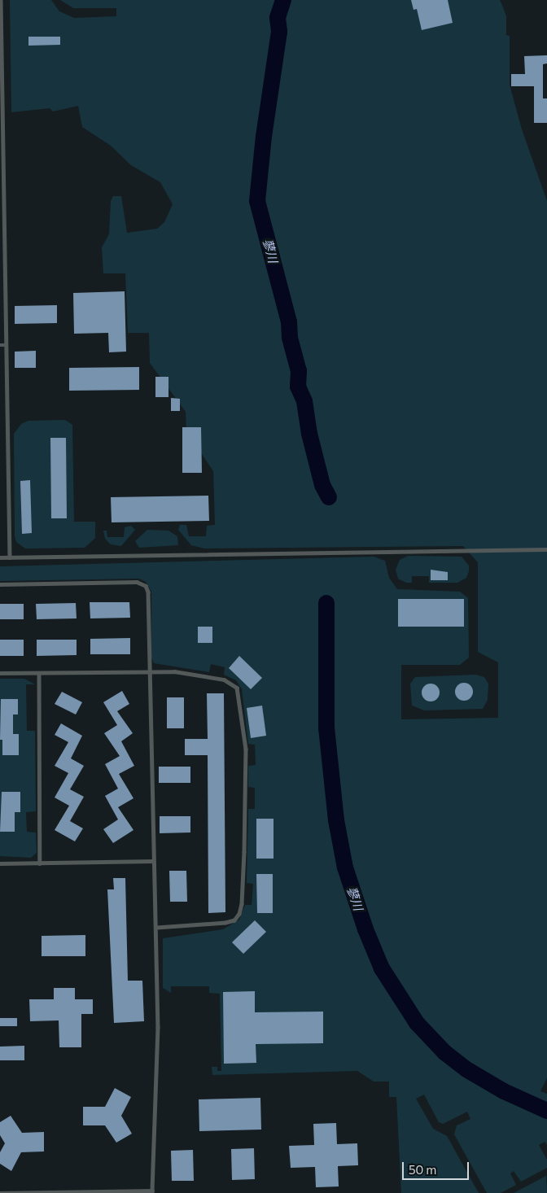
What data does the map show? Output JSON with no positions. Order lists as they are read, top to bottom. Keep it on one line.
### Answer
{"water":["蓼川"],"scale_bar":"50 m"}
